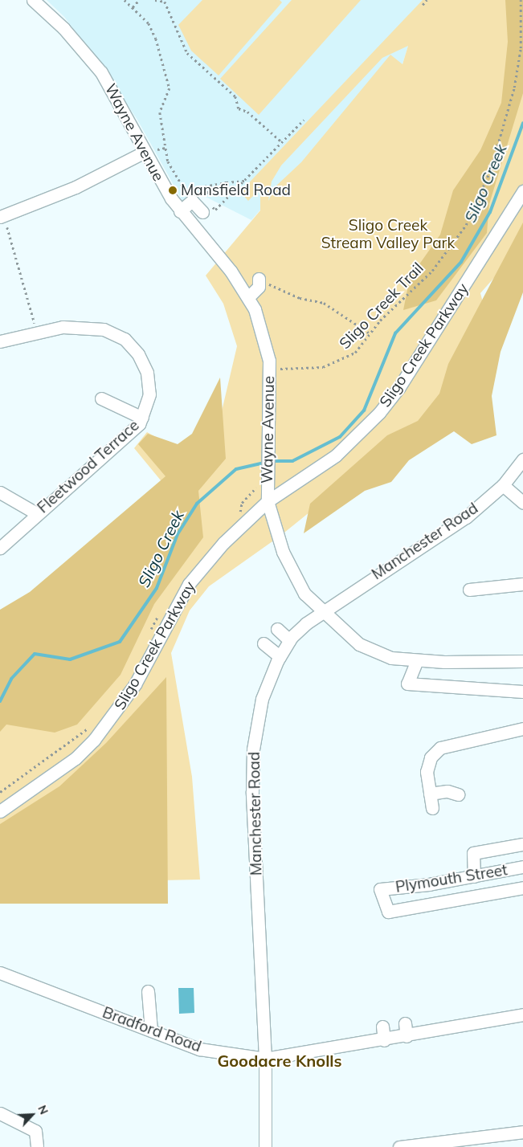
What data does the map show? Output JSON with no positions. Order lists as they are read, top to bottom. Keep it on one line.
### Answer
{"streets":{"street":["Wayne Avenue","Sligo Creek Parkway","Fleetwood Terrace","Manchester Road","Plymouth Street","Bradford Road"],"path":["Sligo Creek Trail"]},"crossings":[["Wayne Avenue","Sligo Creek Parkway"],["Wayne Avenue","Manchester Road"],["Manchester Road","Bradford Road"]],"districts":["Goodacre Knolls"],"water":["Sligo Creek"],"parks":["Sligo Creek Stream Valley Park"],"places":["Mansfield Road"],"north":"top right"}
